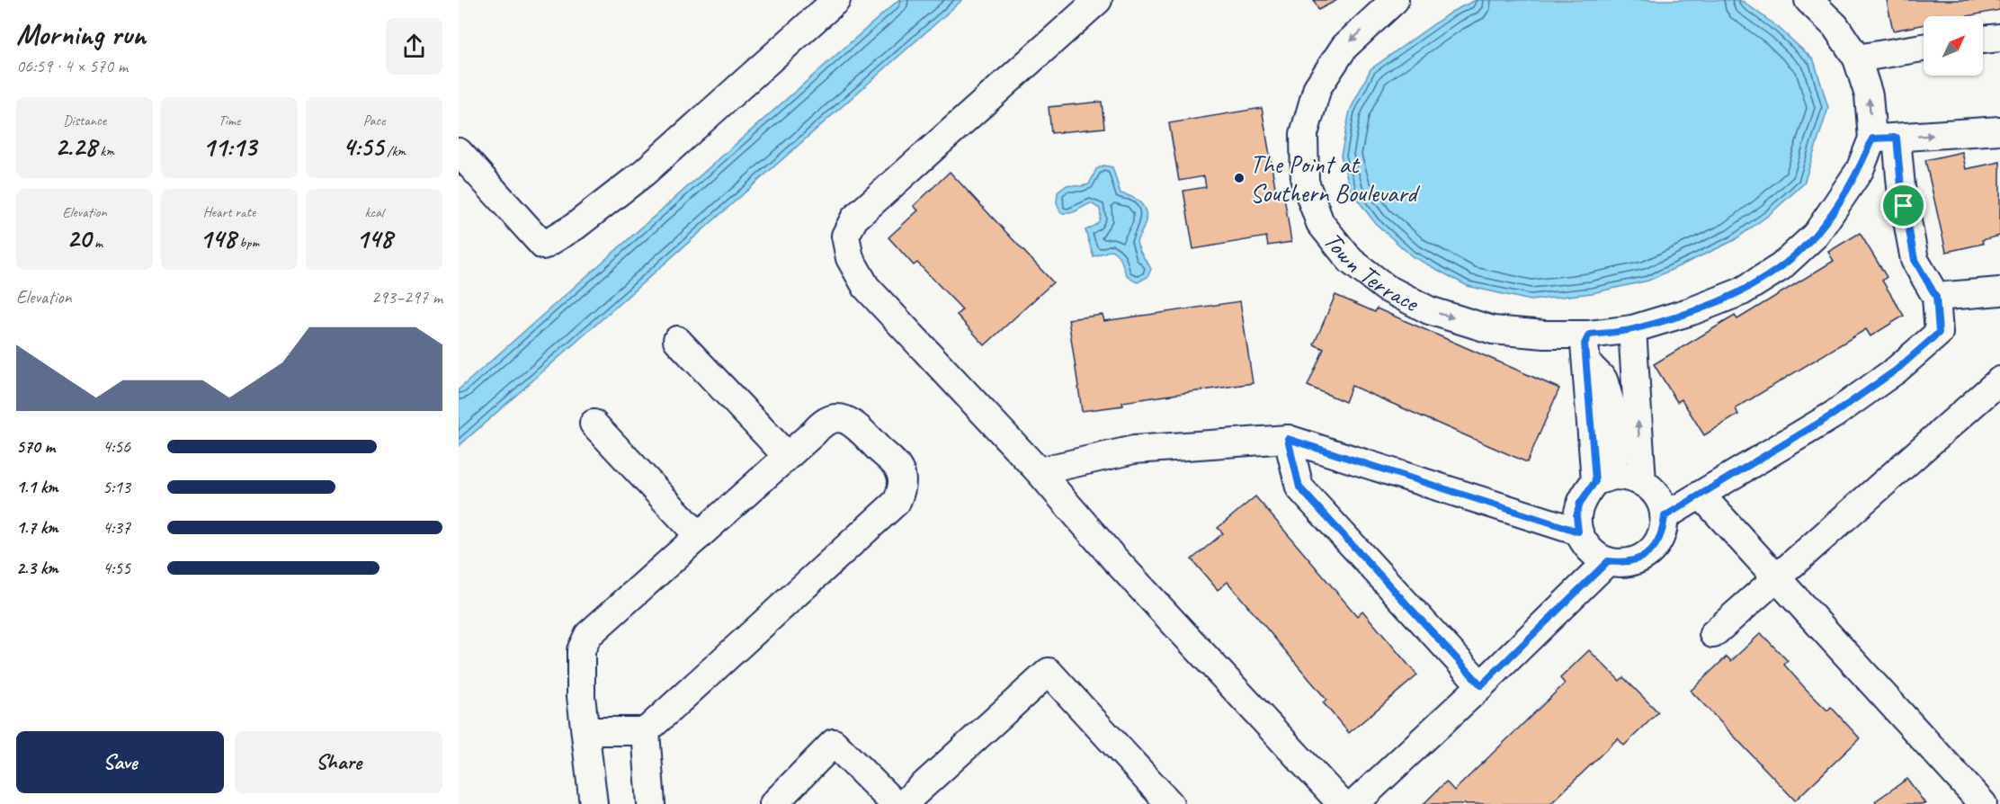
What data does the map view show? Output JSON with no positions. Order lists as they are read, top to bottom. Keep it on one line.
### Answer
{"streets":{"street":["Town Terrace"]},"places":["The Point at Southern Boulevard"],"north":"top right","page":{"heading":["Morning run","06:59 · 4 × 570 m"],"stats":[["Distance","2.28 km"],["Time","11:13"],["Pace","4:55 /km"],["Elevation","20 m"],["Heart rate","148 bpm"],["kcal","148"]],"chart":["Elevation","293–297 m"],"list":[{"name":"570 m","note":"4:56"},{"name":"1.1 km","note":"5:13"},{"name":"1.7 km","note":"4:37"},{"name":"2.3 km","note":"4:55"}],"buttons":["Save","Share"]}}
